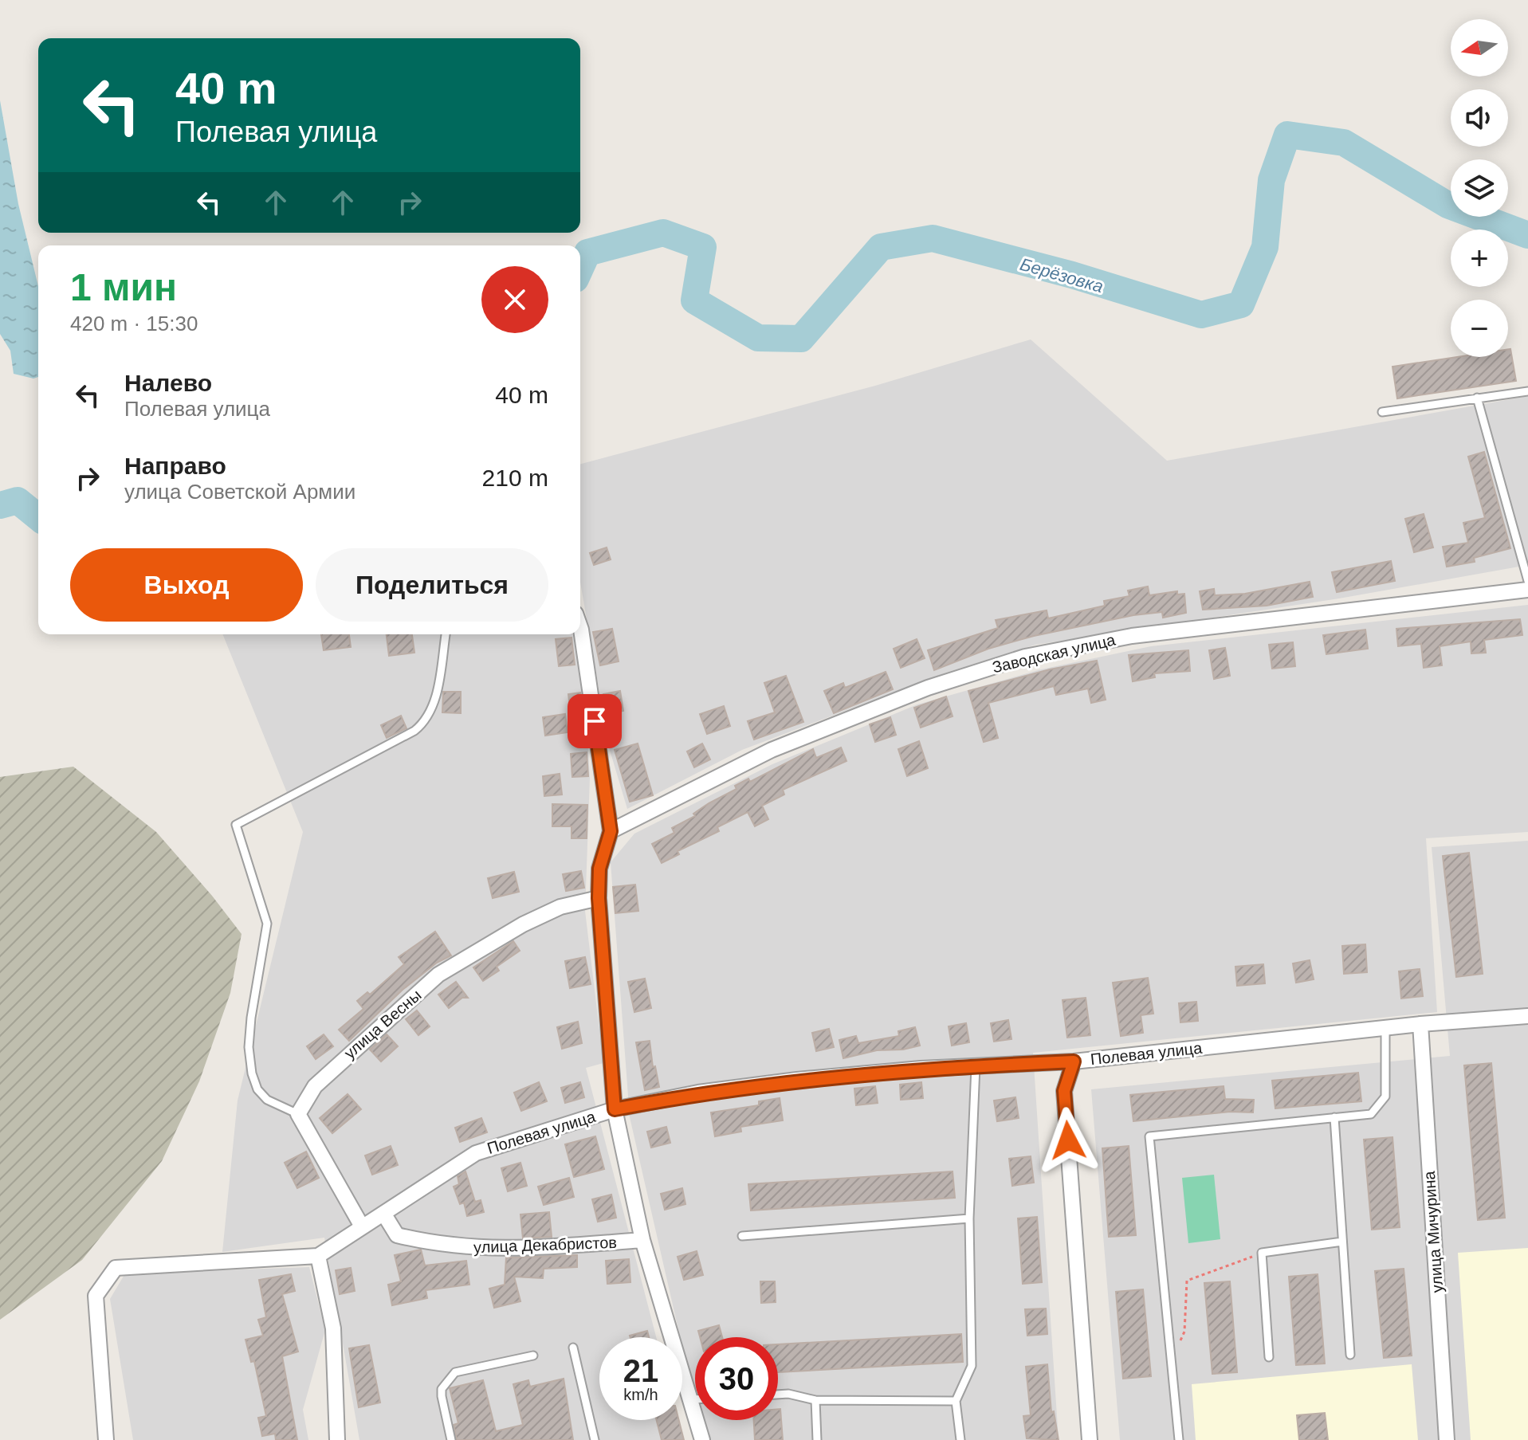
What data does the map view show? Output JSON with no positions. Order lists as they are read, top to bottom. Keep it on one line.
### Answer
{"streets":{"street":["Заводская улица","улица Весны","Полевая улица","улица Мичурина","улица Декабристов"]},"crossings":[["Полевая улица","улица Мичурина"],["Полевая улица","улица Декабристов"]],"water":["Берёзовка"],"north":"left","page":{"map_buttons":["+","−"],"turn":["40 m","Полевая улица"],"heading":["1 мин","420 m · 15:30"],"list":[{"name":"Налево","note":"Полевая улица","value":"40 m"},{"name":"Направо","note":"улица Советской Армии","value":"210 m"}],"buttons":["Выход","Поделиться"],"speed":"21 km/h","limit":"30"}}
